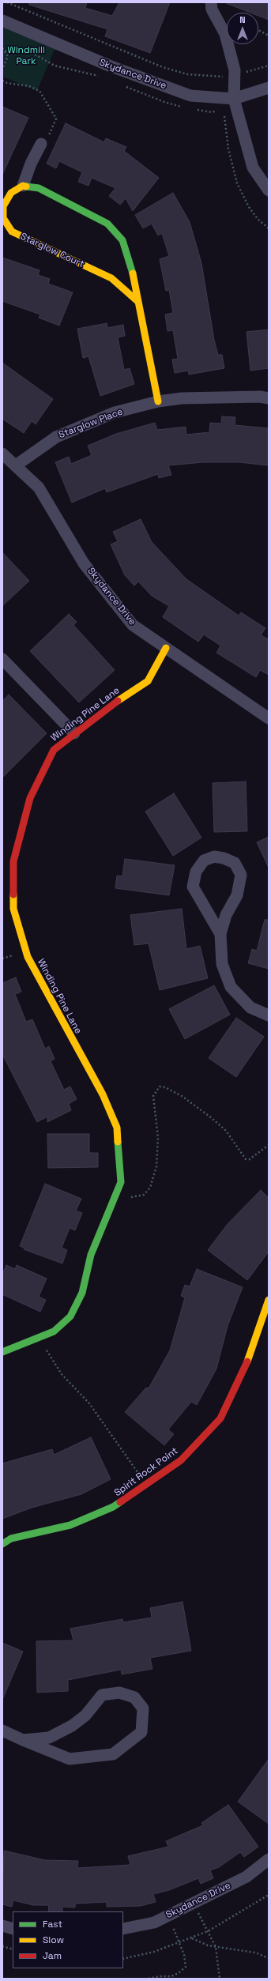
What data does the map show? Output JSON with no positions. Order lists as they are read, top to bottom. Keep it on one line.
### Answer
{"streets":{"street":["Skydance Drive","Starglow Court","Starglow Place","Winding Pine Lane","Spirit Rock Point"]},"crossings":[["Skydance Drive","Starglow Place"],["Skydance Drive","Winding Pine Lane"]],"parks":["Windmill Park"],"legend":["Fast","Slow","Jam"],"north":"top"}
